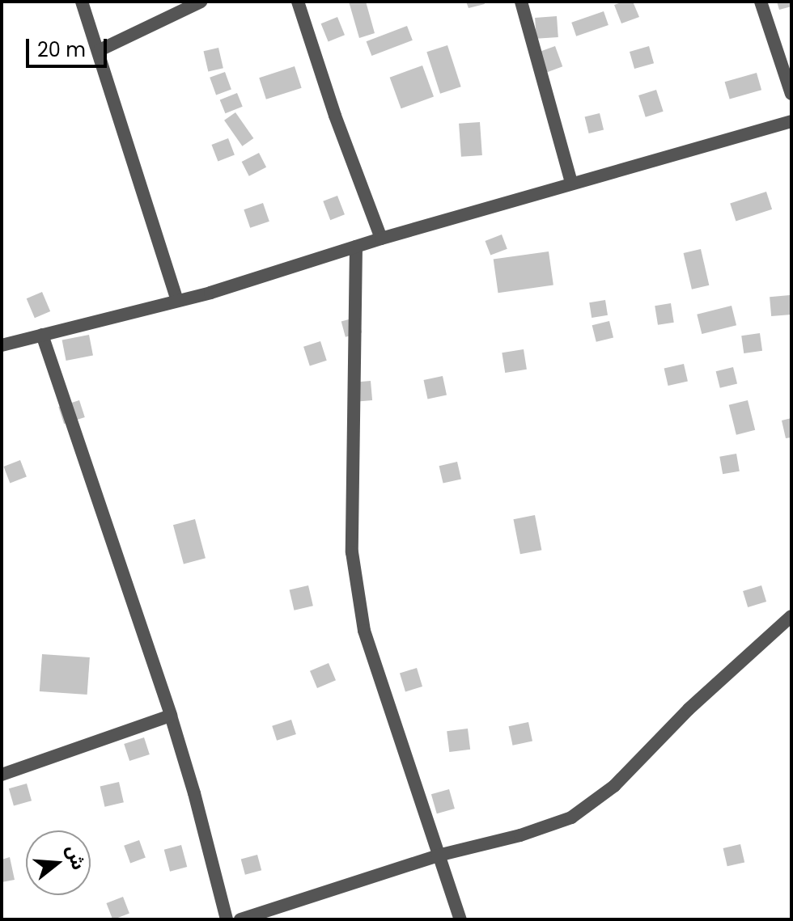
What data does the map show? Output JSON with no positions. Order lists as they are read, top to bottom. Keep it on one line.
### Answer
{"scale_bar":"20 m","north":"right"}
